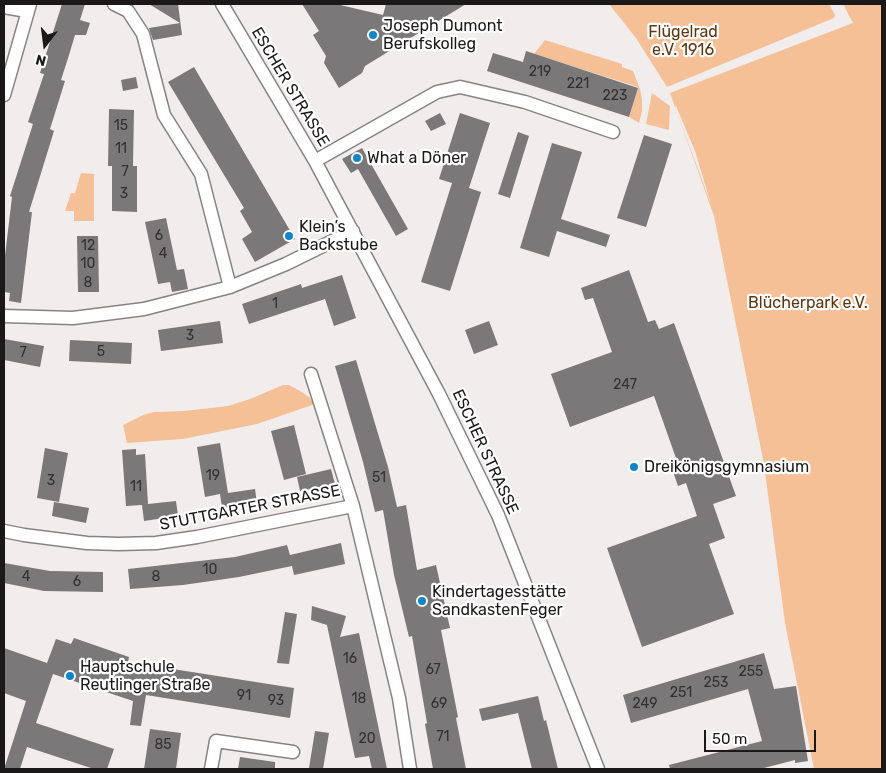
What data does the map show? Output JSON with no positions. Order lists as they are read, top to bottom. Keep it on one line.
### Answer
{"streets":{"street":["ESCHER STRASSE","STUTTGARTER STRASSE"]},"parks":["Flügelrad e.V. 1916","Blücherpark e.V."],"places":["Joseph Dumont Berufskolleg","What a Döner","Klein’s Backstube","Dreikönigsgymnasium","Kindertagesstätte SandkastenFeger","Hauptschule Reutlinger Straße"],"house_numbers":["219","221","223","15","11","7","3","6","12","4","10","8","1","3","5","7","247","19","51","3","11","10","4","8","6","16","67","255","253","251","91","18","93","69","249","71","20","85"],"scale_bar":"50 m","north":"bottom"}
